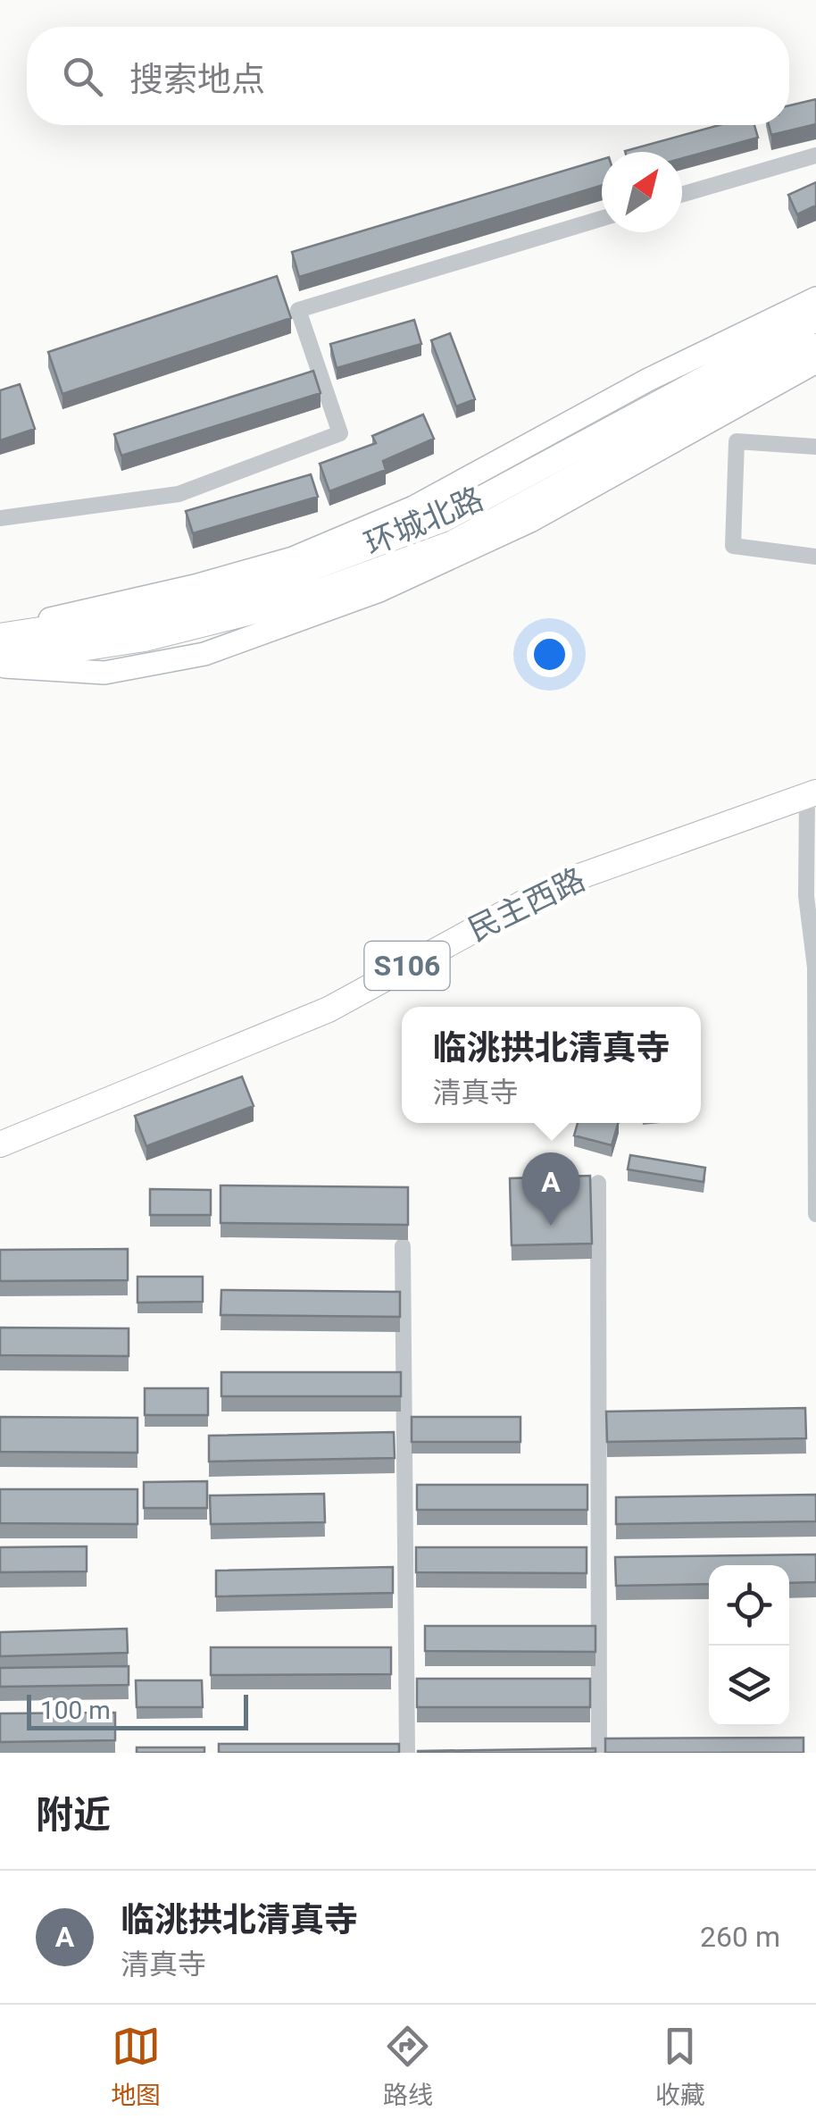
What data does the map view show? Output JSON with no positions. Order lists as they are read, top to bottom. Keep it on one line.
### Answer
{"streets":{"main road":["环城北路","民主西路","S106"]},"scale_bar":"100 m","north":"top right","page":{"search":"搜索地点","popup":["临洮拱北清真寺","清真寺"],"pins":"A","scale":"100 m","heading":"附近","list":[{"mark":"A","name":"临洮拱北清真寺","note":"清真寺","value":"260 m"}],"nav":["地图","路线","收藏"]}}
